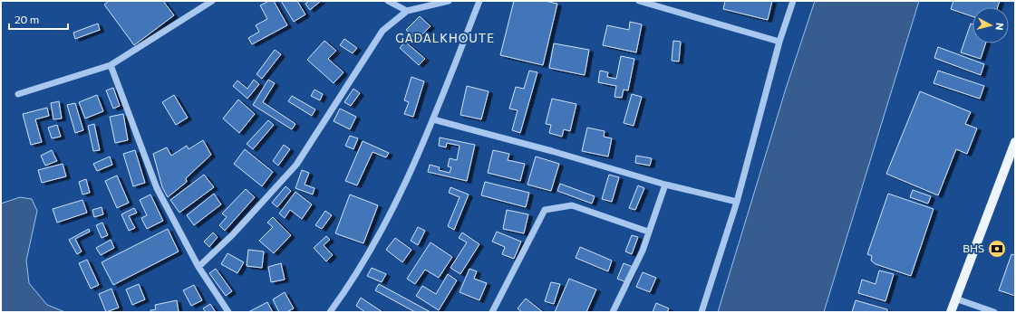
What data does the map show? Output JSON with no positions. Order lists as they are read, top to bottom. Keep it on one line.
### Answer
{"districts":["GADALKHOUTE"],"places":{"bank":["BHS"]},"scale_bar":"20 m","north":"right"}
